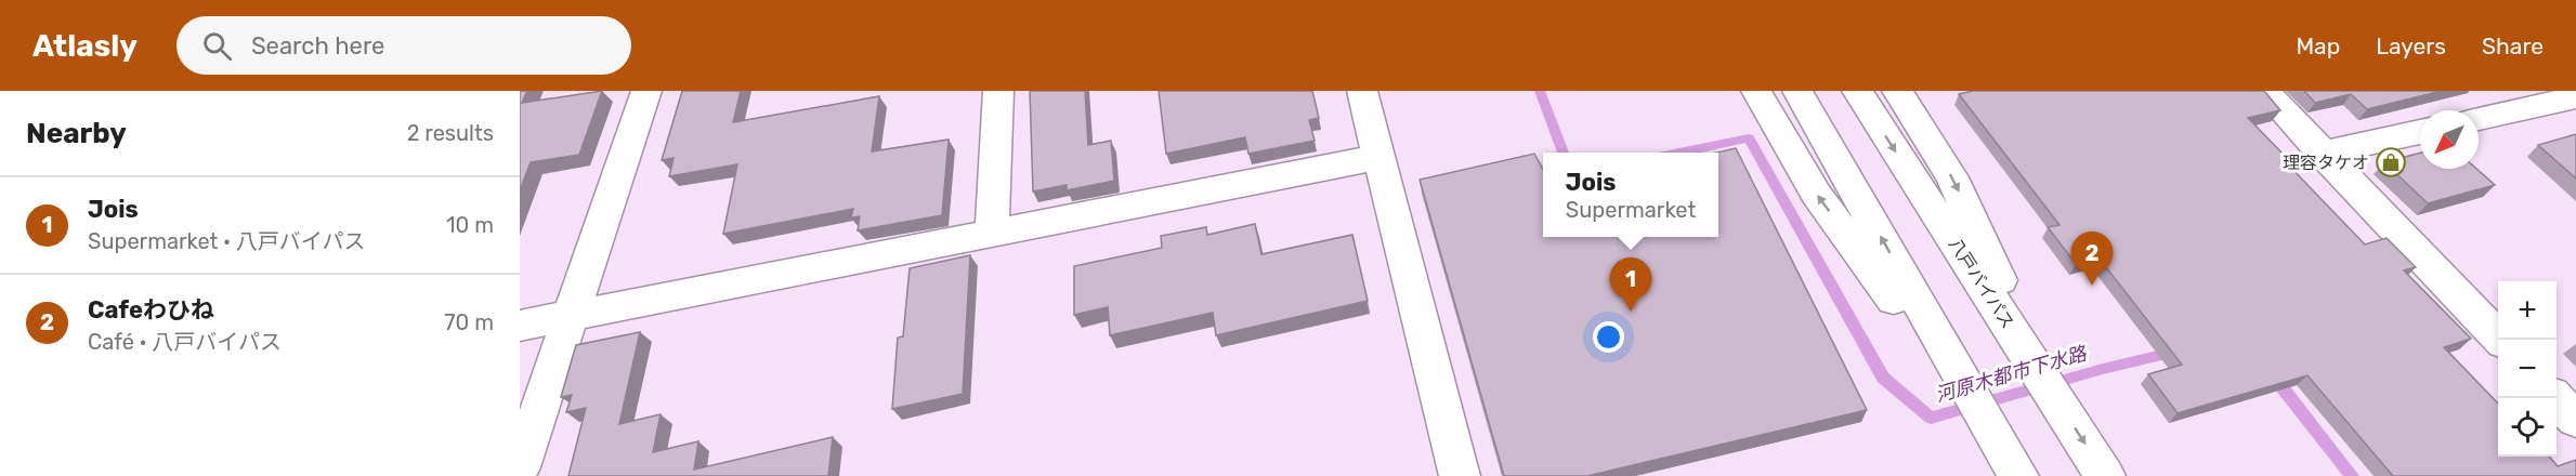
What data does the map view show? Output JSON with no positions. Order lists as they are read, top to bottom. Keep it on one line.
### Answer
{"streets":{"main road":["八戸バイパス"]},"water":["河原木都市下水路"],"places":{"shop":["理容タケオ"]},"north":"bottom left","page":{"header":"Atlasly","search":"Search here","nav":["Map","Layers","Share"],"heading":["Nearby","2 results"],"popup":["Jois","Supermarket"],"list":[{"mark":"1","name":"Jois","note":"Supermarket · 八戸バイパス","value":"10 m"},{"mark":"2","name":"Cafeわひね","note":"Café · 八戸バイパス","value":"70 m"}],"pins":["2","1"],"map_buttons":["+","−"]}}
